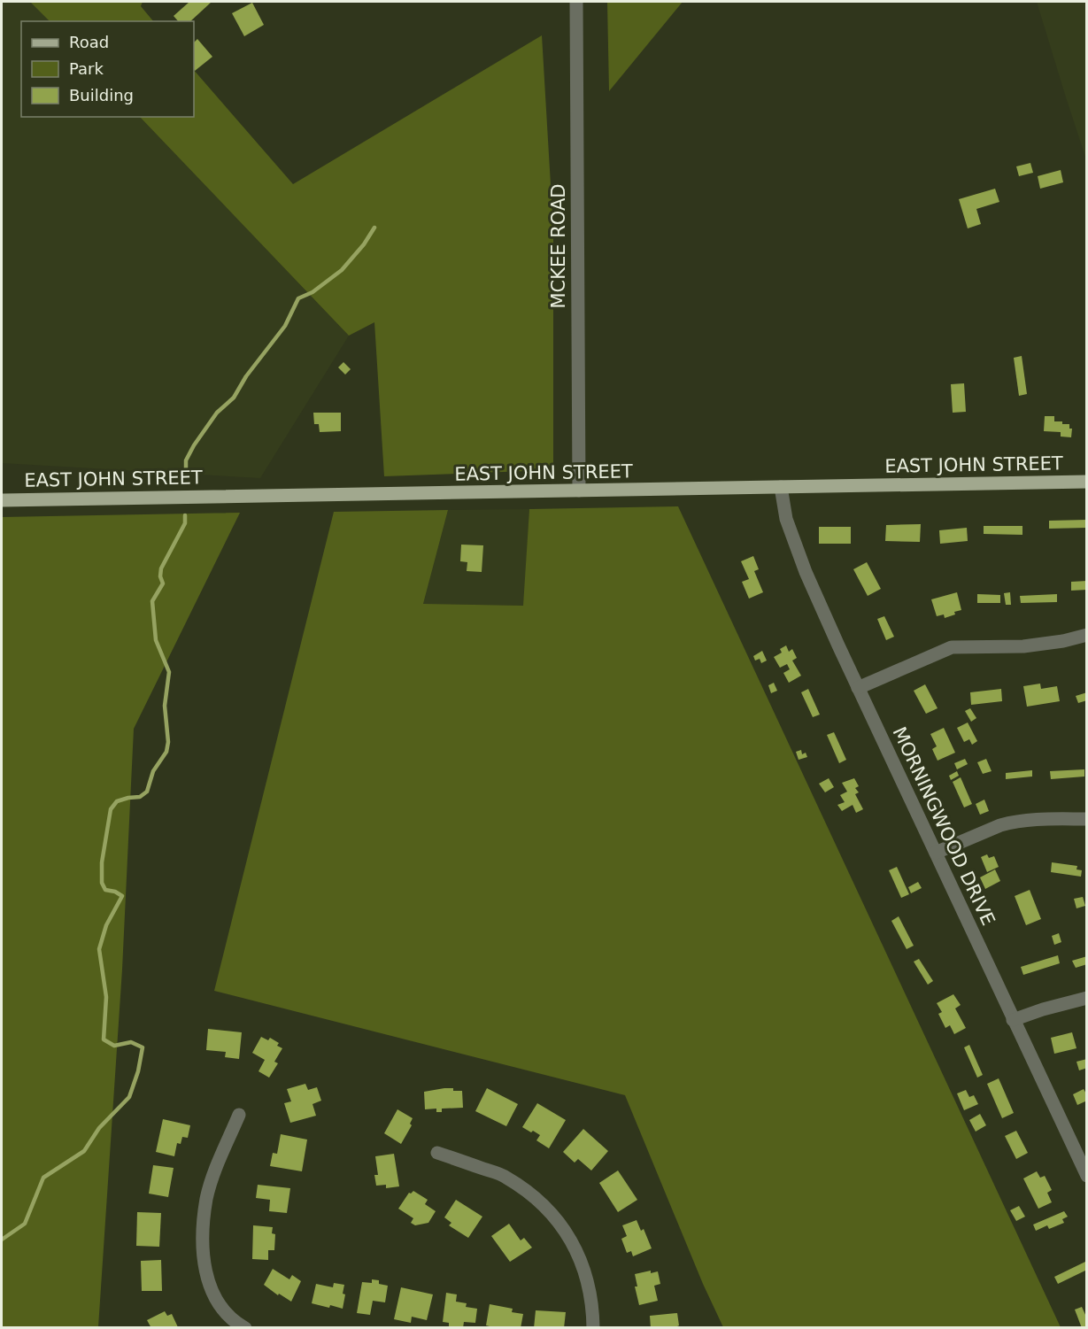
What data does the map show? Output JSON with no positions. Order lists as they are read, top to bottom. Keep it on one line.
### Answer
{"streets":{"main road":["EAST JOHN STREET"],"street":["MCKEE ROAD","MORNINGWOOD DRIVE"]},"crossings":[["MCKEE ROAD","EAST JOHN STREET"],["EAST JOHN STREET","MORNINGWOOD DRIVE"]],"legend":["Road","Park","Building"]}
